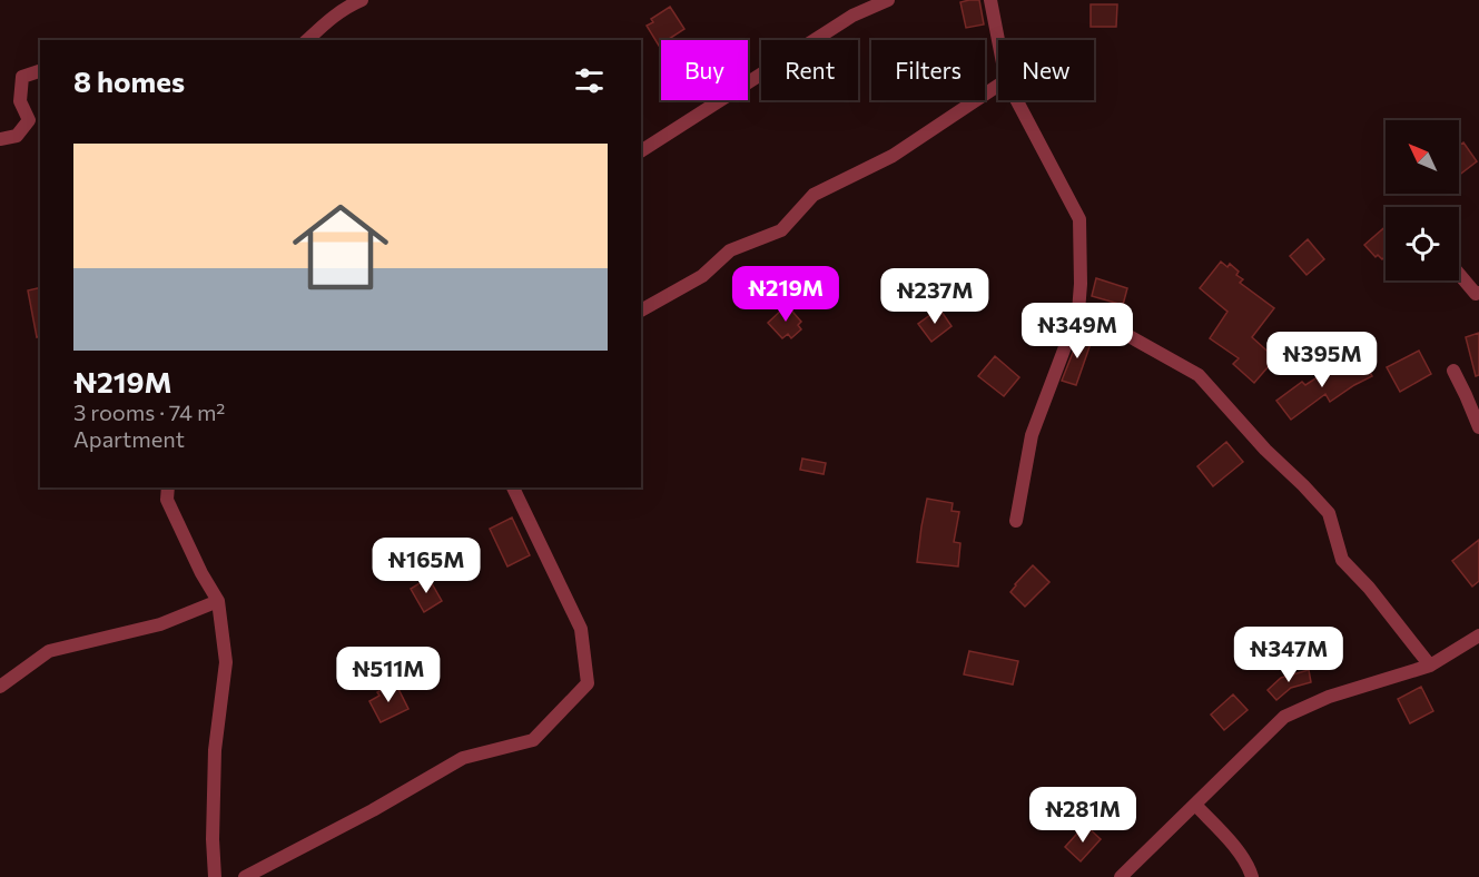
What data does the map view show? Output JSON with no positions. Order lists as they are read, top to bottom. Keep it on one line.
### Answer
{"north":"top left","page":{"chip":["Buy","Rent","Filters","New"],"heading":"8 homes","list":[{"name":"₦219M","note":"3 rooms · 74 m² · Apartment"}],"price":["₦219M","₦237M","₦349M","₦395M","₦165M","₦347M","₦511M","₦281M"]}}
